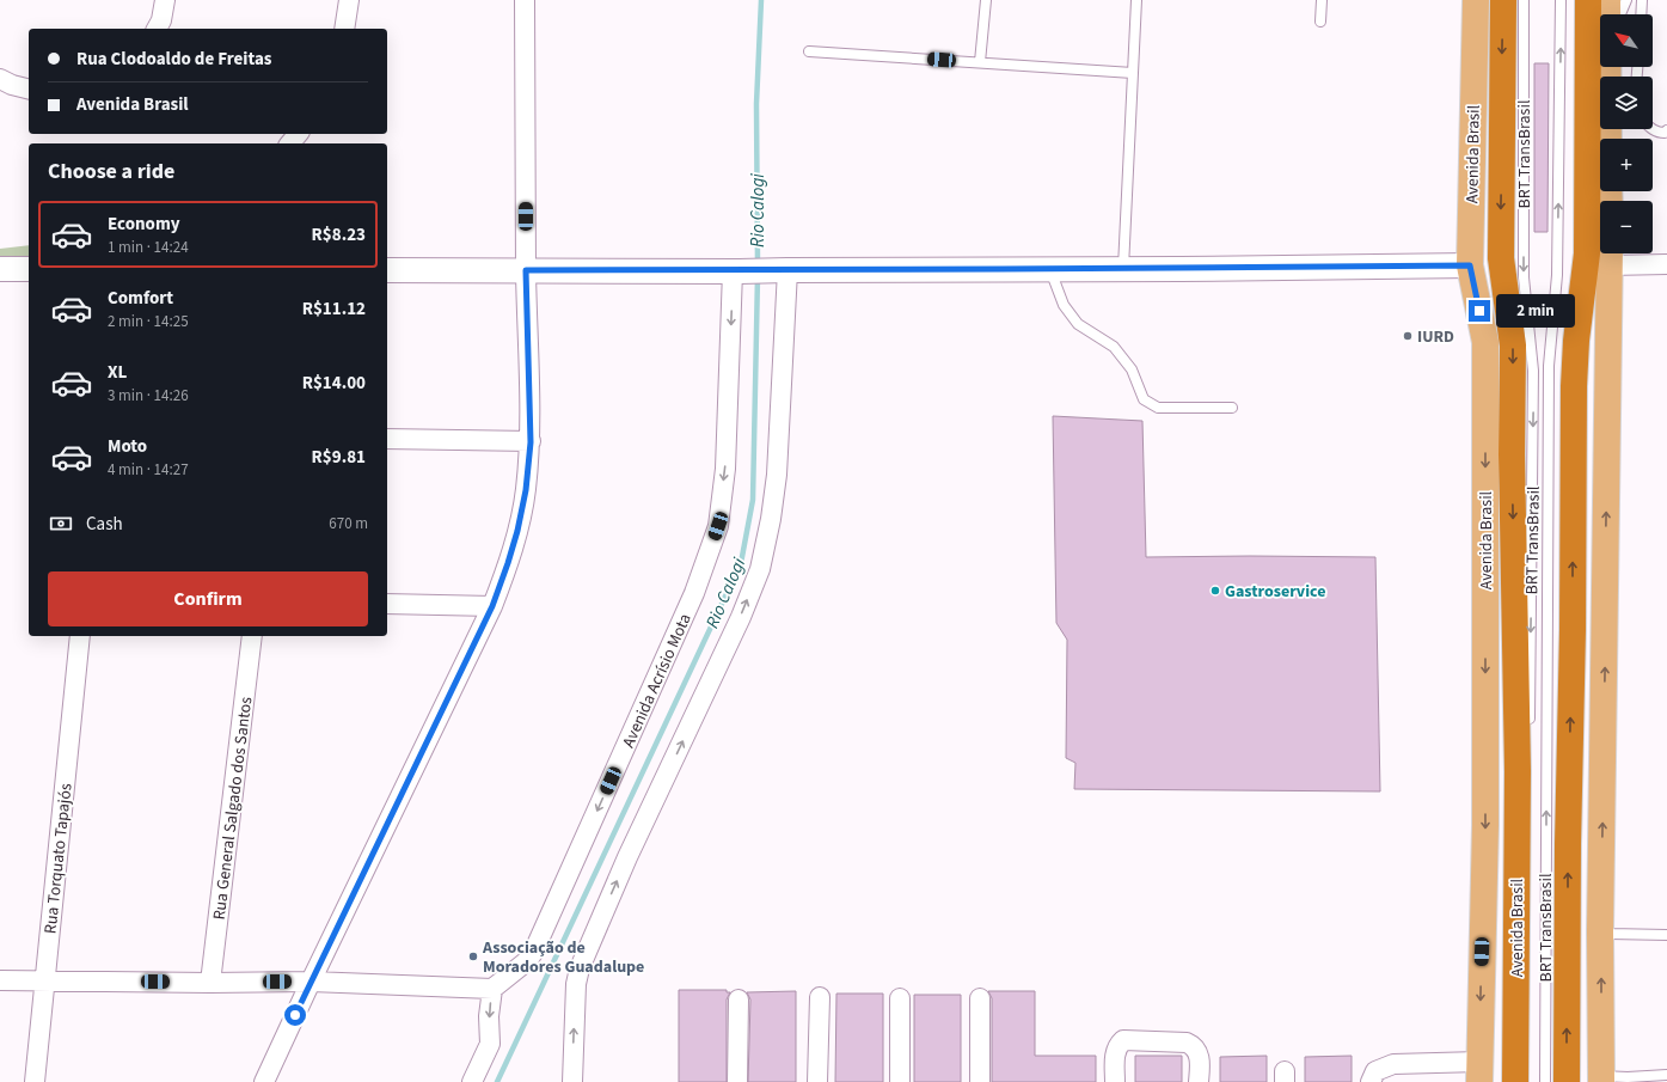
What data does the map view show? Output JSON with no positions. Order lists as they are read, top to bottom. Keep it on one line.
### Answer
{"streets":{"highway":["Avenida Brasil"],"street":["Avenida Acrísio Mota","Rua General Salgado dos Santos","Rua Torquato Tapajós"],"lane":["BRT TransBrasil"]},"water":["Rio Calogi"],"places":["IURD","Gastroservice","Associação de Moradores Guadalupe"],"north":"top left","page":{"map_buttons":["+","−"],"banner":["Rua Clodoaldo de Freitas","Avenida Brasil"],"heading":"Choose a ride","list":[{"name":"Economy","note":"1 min · 14:24","value":"R$8.23"},{"name":"Comfort","note":"2 min · 14:25","value":"R$11.12"},{"name":"XL","note":"3 min · 14:26","value":"R$14.00"},{"name":"Moto","note":"4 min · 14:27","value":"R$9.81"}],"bubble":"2 min","pay":["Cash","670 m"],"buttons":"Confirm"}}
